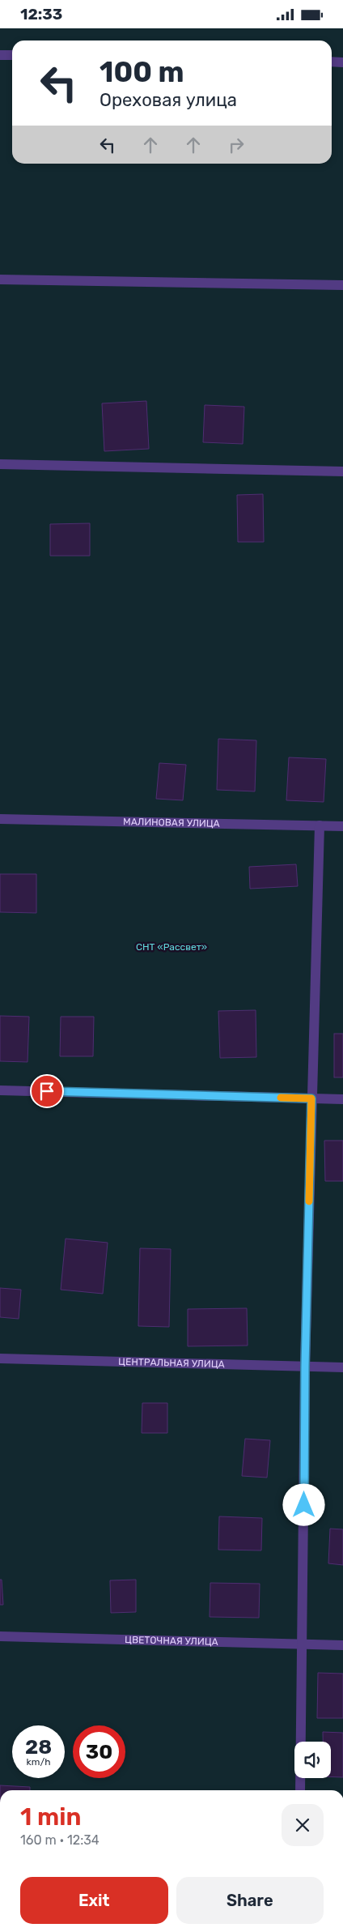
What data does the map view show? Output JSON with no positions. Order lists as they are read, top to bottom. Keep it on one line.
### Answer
{"streets":{"street":["МАЛИНОВАЯ УЛИЦА","ЦЕНТРАЛЬНАЯ УЛИЦА","ЦВЕТОЧНАЯ УЛИЦА"]},"parks":["СНТ «Рассвет»"],"page":{"status":"12:33","turn":["100 m","Ореховая улица"],"speed":"28 km/h","limit":"30","heading":["1 min","160 m · 12:34"],"buttons":["Exit","Share"]}}
